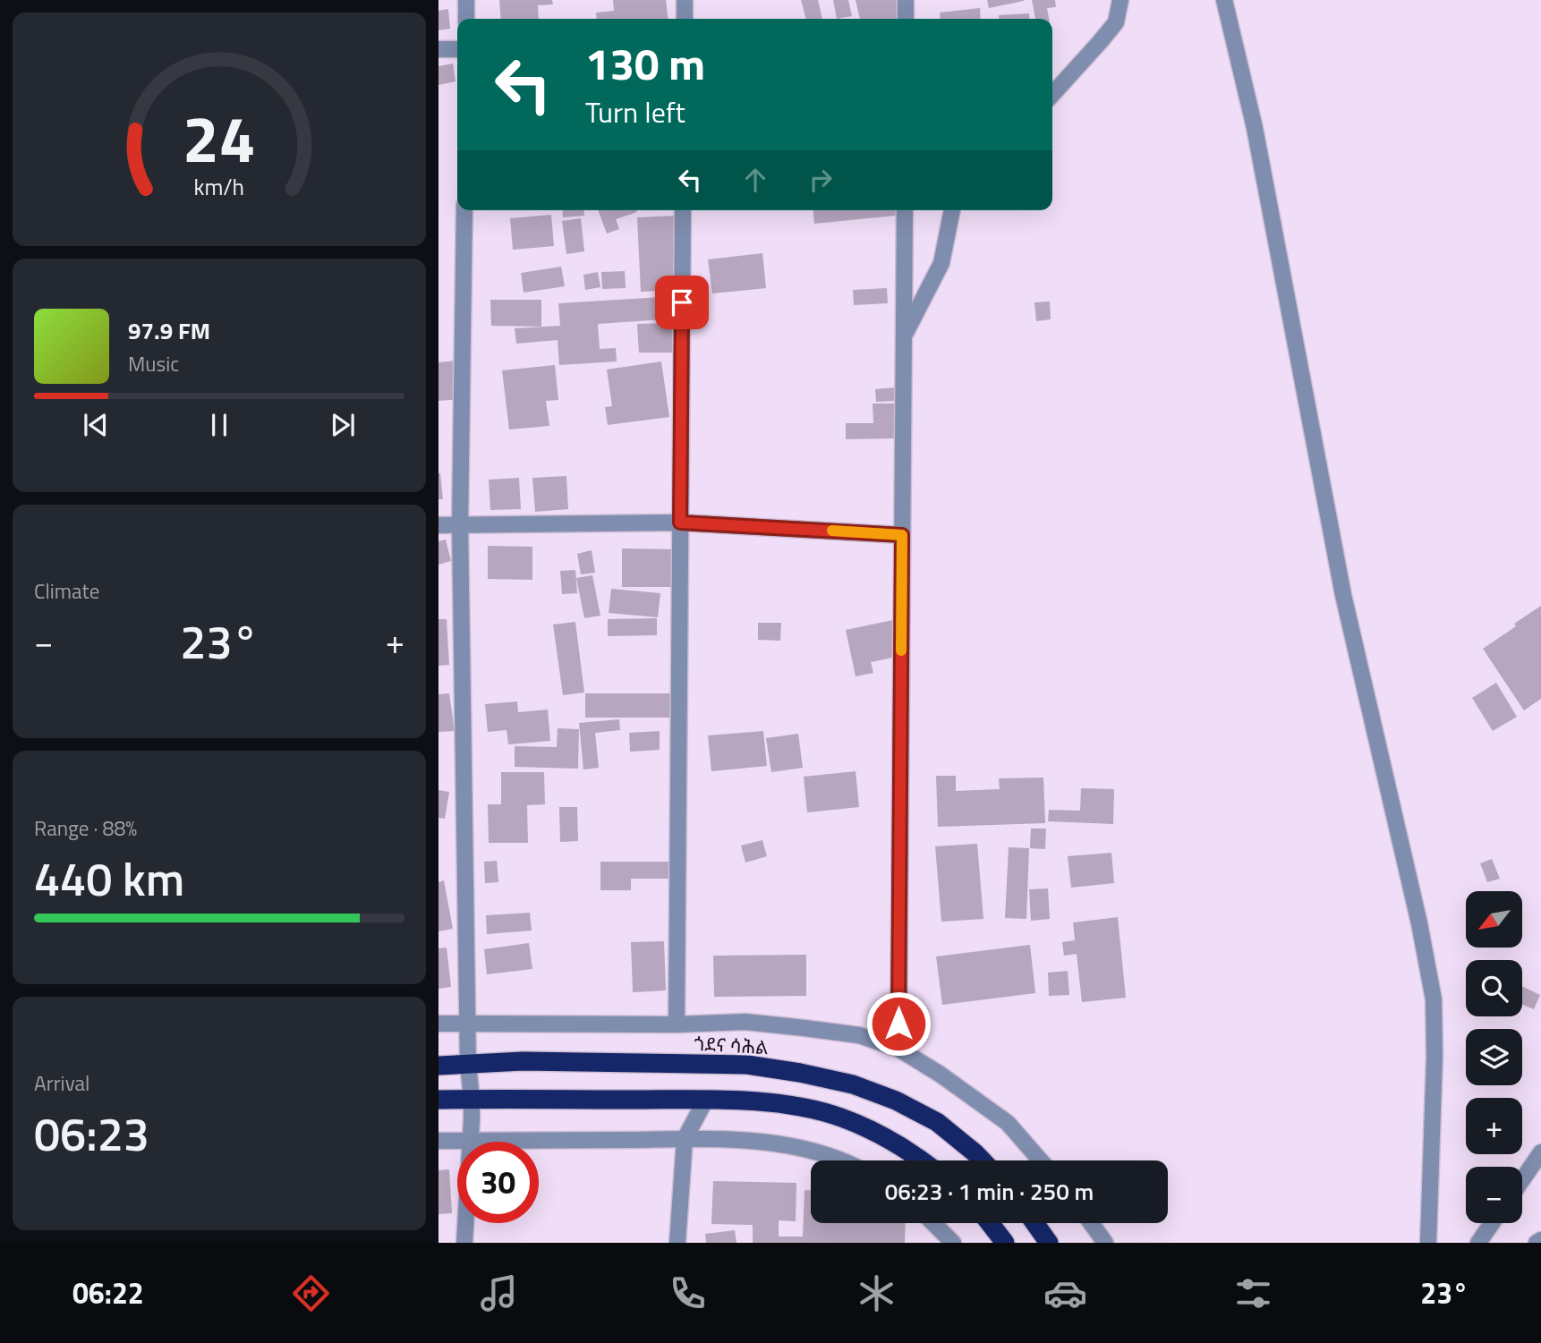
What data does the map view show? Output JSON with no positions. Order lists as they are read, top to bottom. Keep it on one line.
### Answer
{"streets":{"highway":["ጎደና ሳሕል"]},"north":"bottom left","page":{"turn":["130 m","Turn left"],"song":["97.9 FM","Music"],"tile":["Climate",["Range · 88%","440 km"],["Arrival","06:23"]],"heat":["−","23°","+"],"map_buttons":["+","−"],"limit":"30","trip":"06:23 · 1 min · 250 m","tabs":["06:22","23°"],"gauge":["24","km/h"]}}
